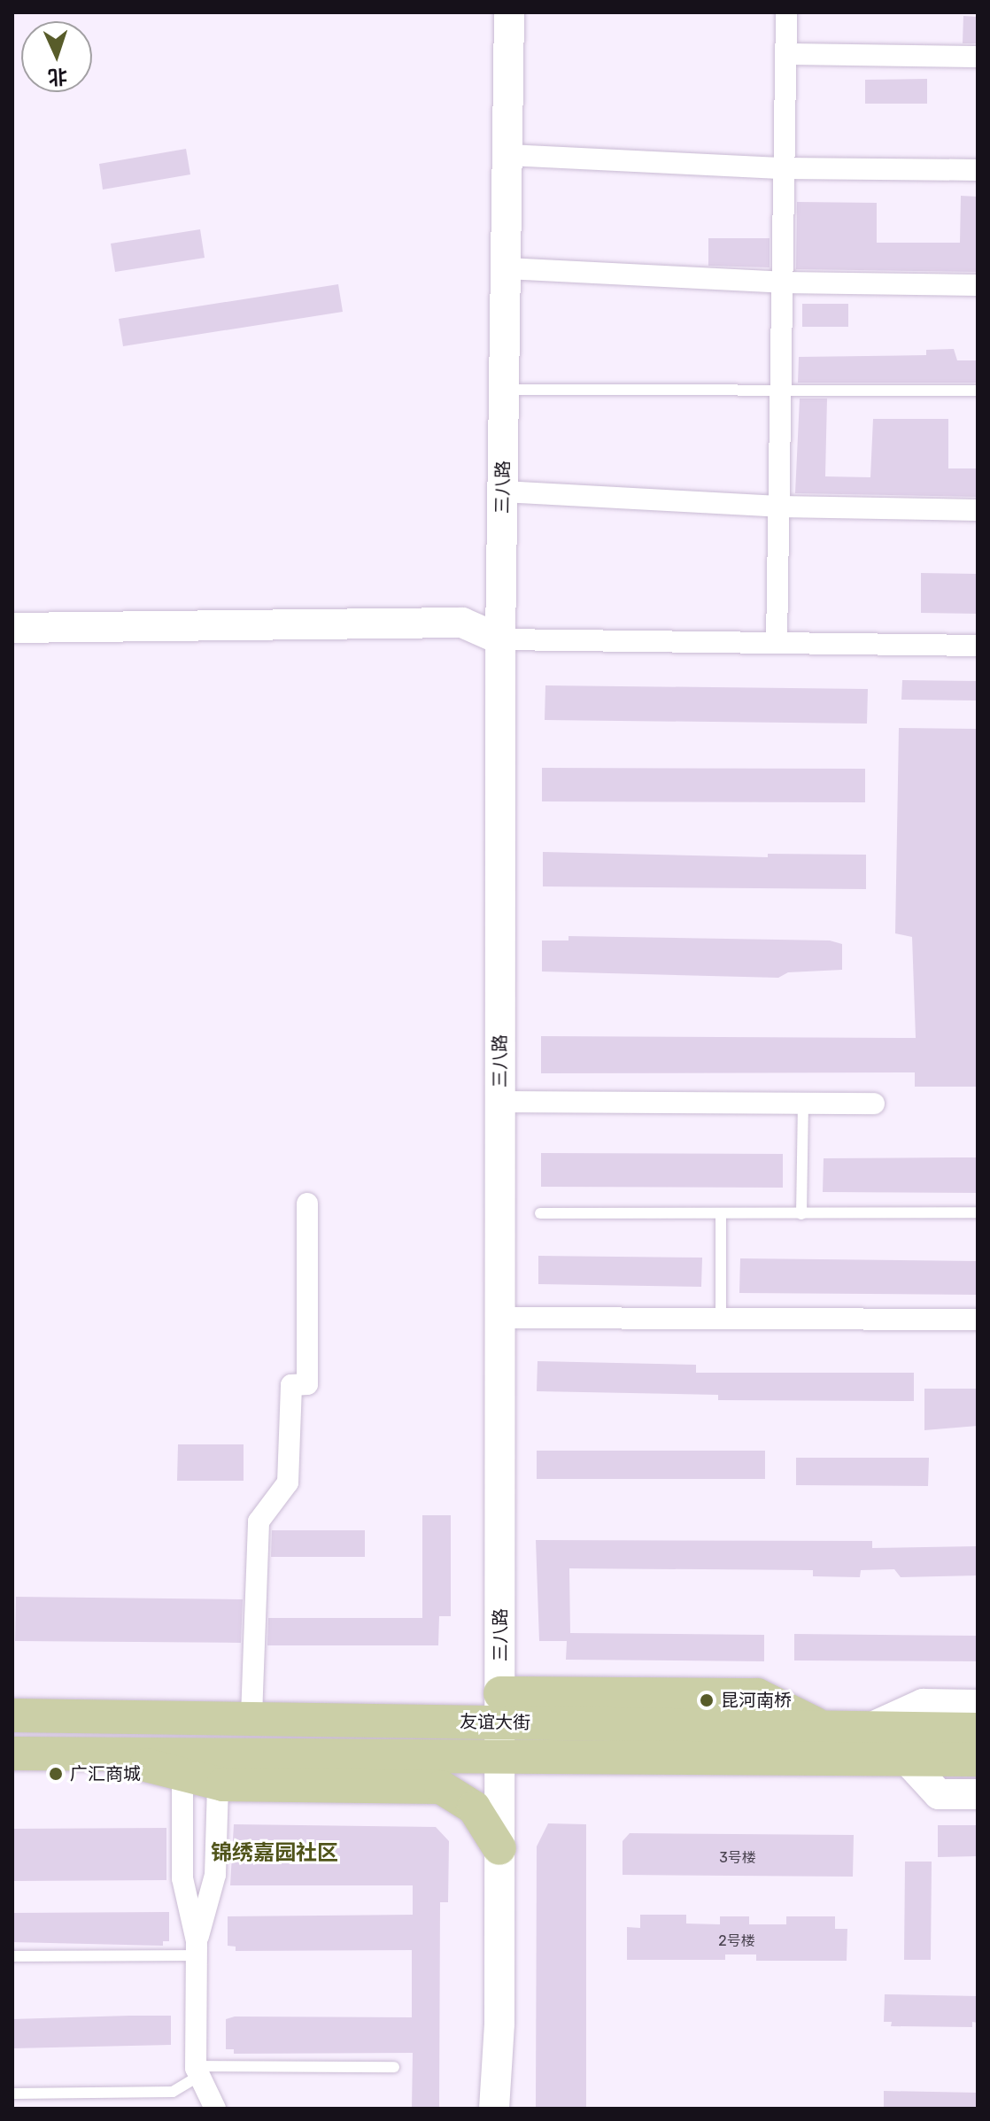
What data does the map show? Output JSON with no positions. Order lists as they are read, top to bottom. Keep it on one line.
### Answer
{"streets":{"main road":["三八路","友谊大街"]},"crossings":[["三八路","友谊大街"]],"districts":["锦绣嘉园社区"],"places":["昆河南桥","广汇商城"],"house_numbers":["3号楼","2号楼"],"north":"bottom"}
